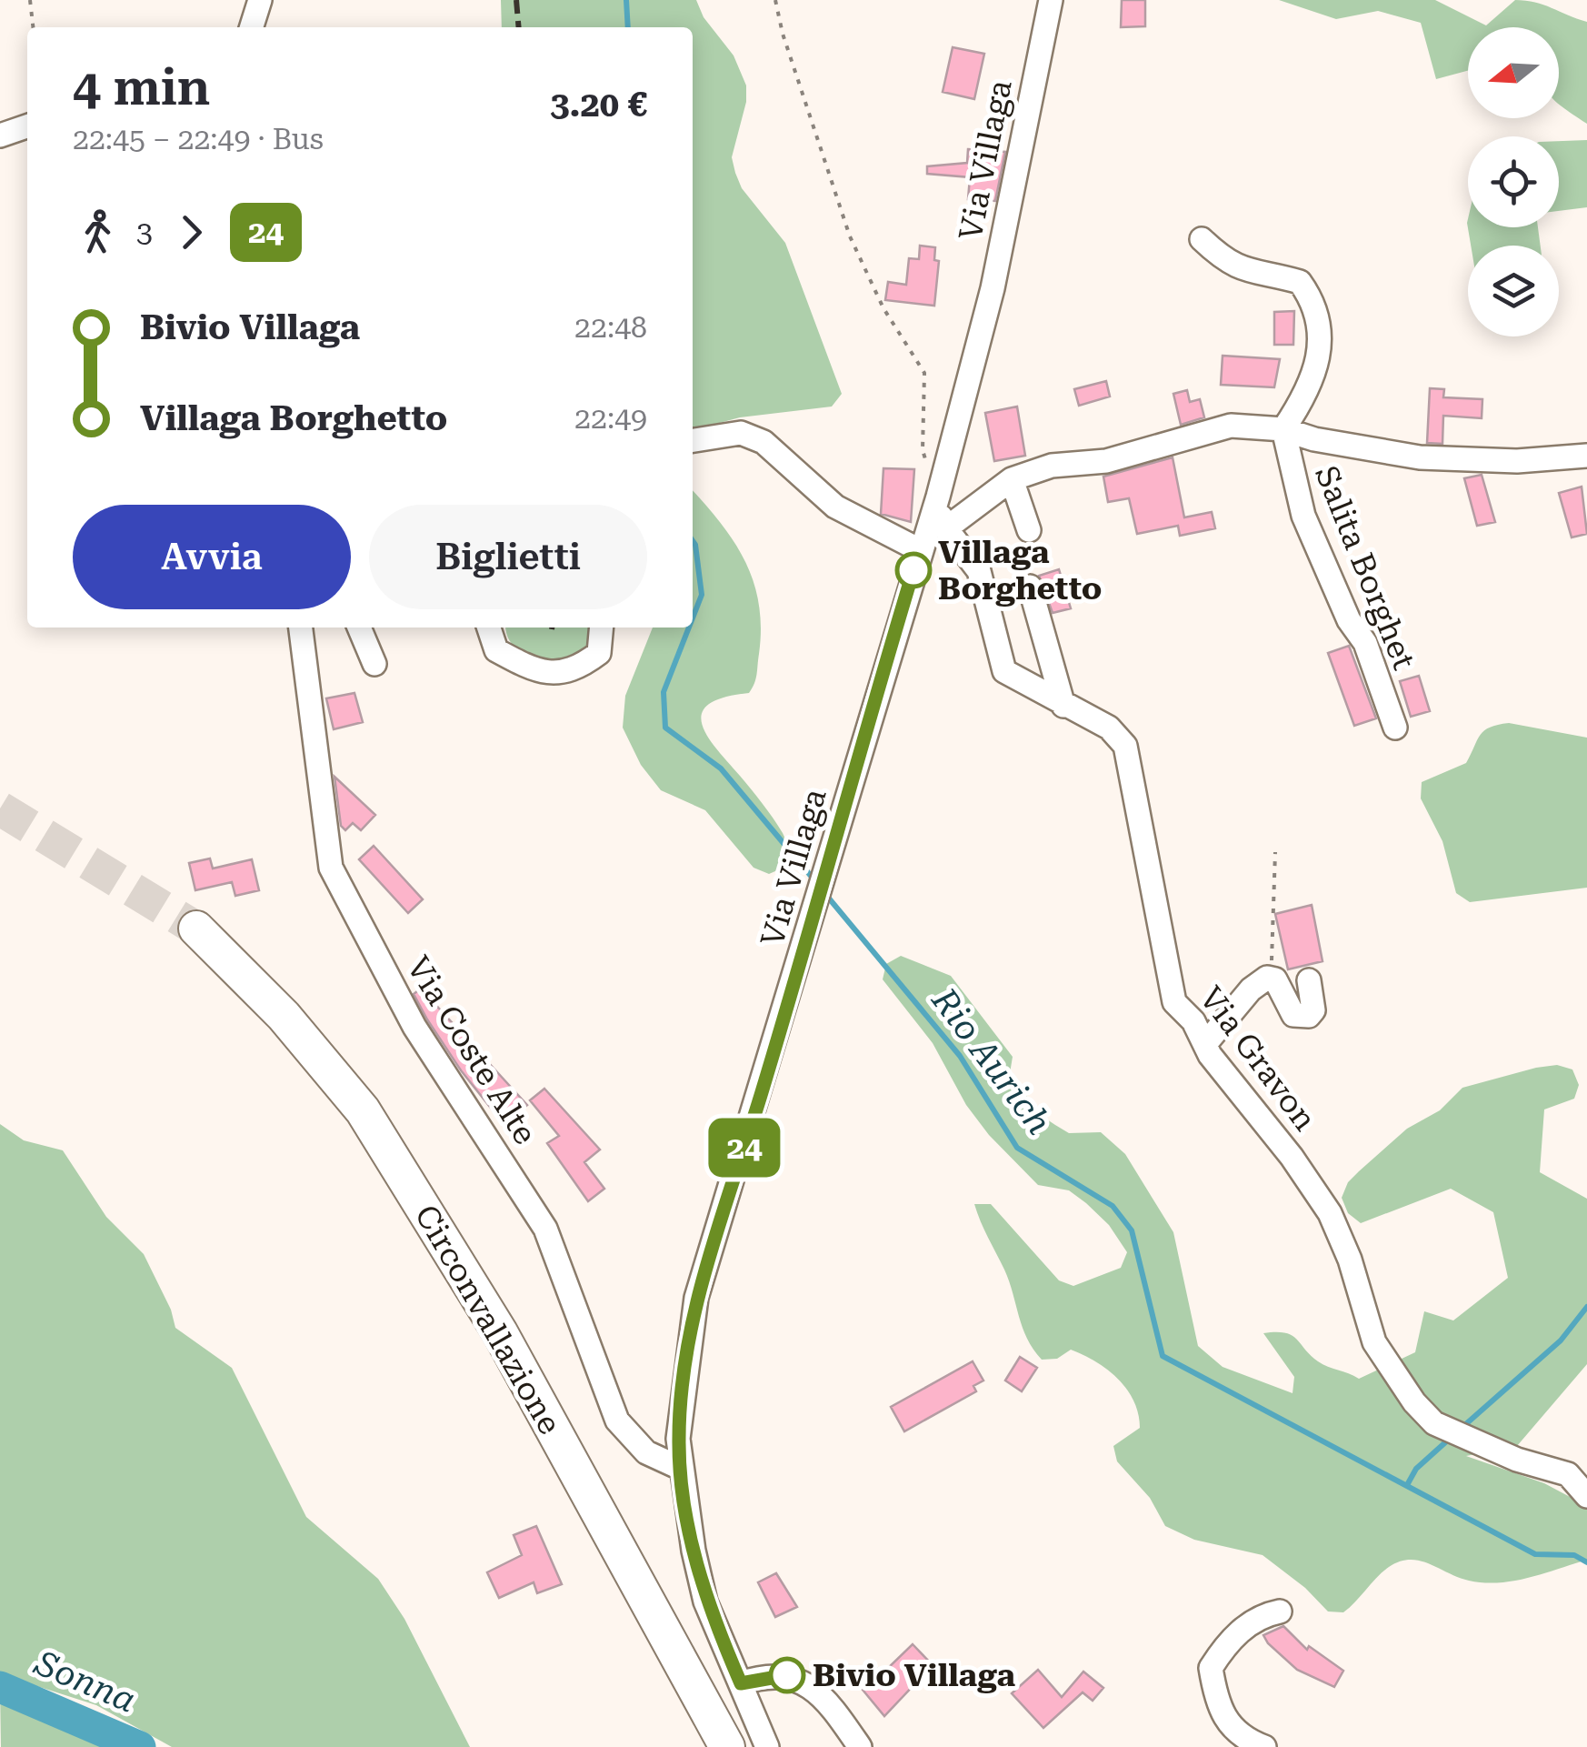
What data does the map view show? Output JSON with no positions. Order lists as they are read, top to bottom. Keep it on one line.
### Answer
{"streets":{"highway":["Circonvallazione"],"street":["Via Villaga","Salita Borghet","Via Coste Alte","Via Gravon"]},"crossings":[["Via Villaga","Via Coste Alte"],["Via Villaga","Via Gravon"]],"water":["Rio Aurich","Sonna"],"places":["Villaga Borghetto","Bivio Villaga"],"lines":["bus line 24"],"north":"left","page":{"on_map":"24","heading":["4 min","22:45 – 22:49 · Bus","3.20 €"],"legs":["3","24"],"list":[{"name":"Bivio Villaga","value":"22:48"},{"name":"Villaga Borghetto","value":"22:49"}],"buttons":["Avvia","Biglietti"]}}
